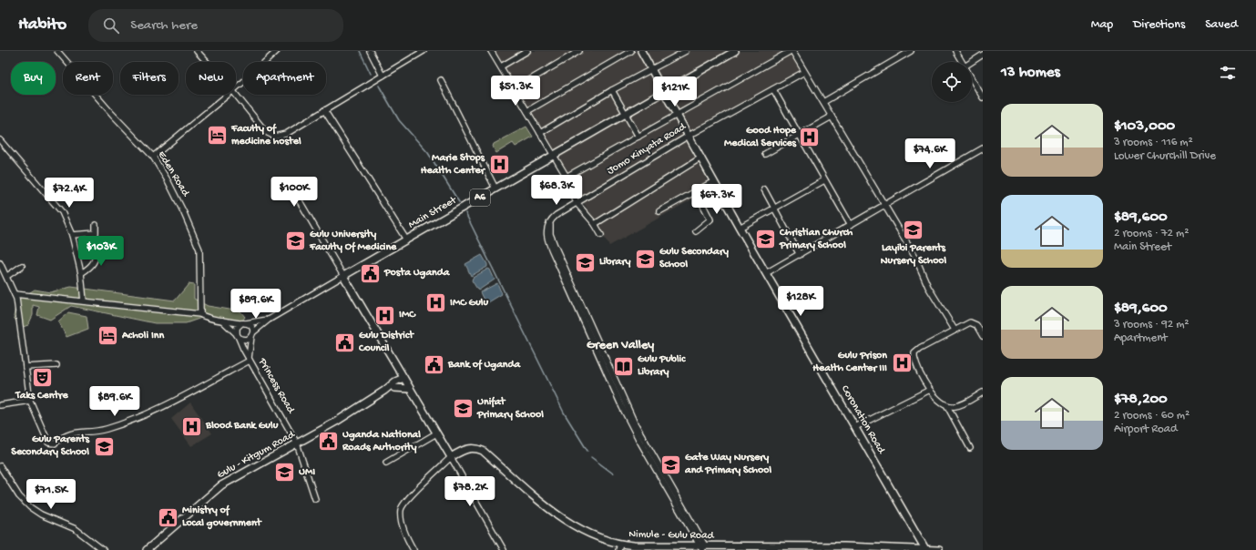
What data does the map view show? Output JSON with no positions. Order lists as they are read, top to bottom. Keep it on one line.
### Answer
{"streets":{"main road":["A6","Main Street","Coronation Road","Gulu - Kitgum Road","Nimule - Gulu Road"],"street":["Jomo Kinyata Road","Eden Road","Princess Road"]},"crossings":[["Jomo Kinyata Road","Coronation Road"],["Jomo Kinyata Road","Nimule - Gulu Road"],["A6","Main Street"],["A6","Coronation Road"],["Main Street","Coronation Road"],["Princess Road","Gulu - Kitgum Road"],["Coronation Road","Nimule - Gulu Road"]],"districts":["Green Valley"],"places":{"hotel":["Faculty of medicine hostel","Acholi Inn"],"hospital":["Good Hope Medical Services","Marie Stops Health Center","IMC Gulu","IMC","Gulu Prison Health Center III","Blood Bank Gulu"],"school or university":["Layibi Parents Nursery School","Christian Church Primary School","Gulu University Faculty Of Medicine","Gulu Secondary School","Library","Unifat Primary School","Gulu Parents Secondary School","Gate Way Nursery and Primary School","UMI"],"public building":["Posta Uganda","Gulu District Council","Bank of Uganda","Uganda National Roads Authority","Ministry of Local government"],"library":["Gulu Public Library"],"theatre":["Taks Centre"]},"page":{"header":"Habito","search":"Search here","nav":["Map","Directions","Saved"],"heading":"13 homes","chip":["Buy","Rent","Filters","New","Apartment"],"price":["$51.3K","$121K","$74.6K","$68.3K","$100K","$72.4K","$67.3K","$103K","$128K","$89.6K","$89.6K","$78.2K","$71.5K"],"list":[{"name":"$103,000","note":"3 rooms · 116 m² · Lower Churchill Drive"},{"name":"$89,600","note":"2 rooms · 72 m² · Main Street"},{"name":"$89,600","note":"3 rooms · 92 m² · Apartment"},{"name":"$78,200","note":"2 rooms · 60 m² · Airport Road"}]}}
